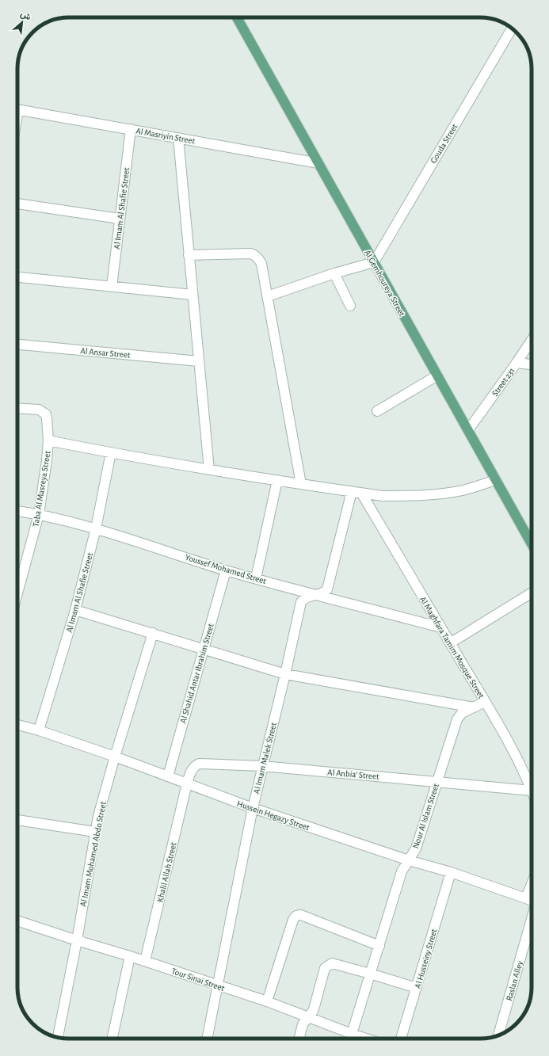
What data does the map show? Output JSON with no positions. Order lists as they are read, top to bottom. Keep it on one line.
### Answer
{"streets":{"main road":["Al Gemhoureya Street"],"street":["Al Masriyin Street","Gouda Street","Al Imam Al Shafie Street","Al Ansar Street","Street 231","Taba Al Masreya Street","Youssef Mohamed Street","Al Maghfara Tamim Mosque Street","Al Shahid Antar Ibrahim Street","Al Imam Malek Street","Al Anbia' Street","Hussein Hegazy Street","Nour Al Islam Street","Al Imam Mohamed Abdo Street","Khalil Allah Street","Al Husseiny Street","Tour Sinai Street","Raslan Alley"]},"crossings":[["Al Masriyin Street","Al Imam Al Shafie Street"],["Al Masriyin Street","Al Gemhoureya Street"],["Gouda Street","Al Gemhoureya Street"],["Al Imam Al Shafie Street","Youssef Mohamed Street"],["Al Imam Al Shafie Street","Hussein Hegazy Street"],["Al Gemhoureya Street","Street 231"],["Taba Al Masreya Street","Youssef Mohamed Street"],["Youssef Mohamed Street","Al Maghfara Tamim Mosque Street"],["Youssef Mohamed Street","Al Shahid Antar Ibrahim Street"],["Youssef Mohamed Street","Al Imam Malek Street"],["Al Maghfara Tamim Mosque Street","Al Imam Malek Street"],["Al Maghfara Tamim Mosque Street","Al Anbia' Street"],["Al Maghfara Tamim Mosque Street","Nour Al Islam Street"],["Al Shahid Antar Ibrahim Street","Hussein Hegazy Street"],["Al Imam Malek Street","Al Anbia' Street"],["Al Imam Malek Street","Hussein Hegazy Street"],["Al Imam Malek Street","Tour Sinai Street"],["Al Anbia' Street","Hussein Hegazy Street"],["Al Anbia' Street","Nour Al Islam Street"],["Al Anbia' Street","Khalil Allah Street"],["Hussein Hegazy Street","Nour Al Islam Street"],["Hussein Hegazy Street","Al Imam Mohamed Abdo Street"],["Hussein Hegazy Street","Khalil Allah Street"],["Hussein Hegazy Street","Al Husseiny Street"],["Nour Al Islam Street","Tour Sinai Street"],["Al Imam Mohamed Abdo Street","Tour Sinai Street"],["Khalil Allah Street","Tour Sinai Street"]],"north":"top right"}
